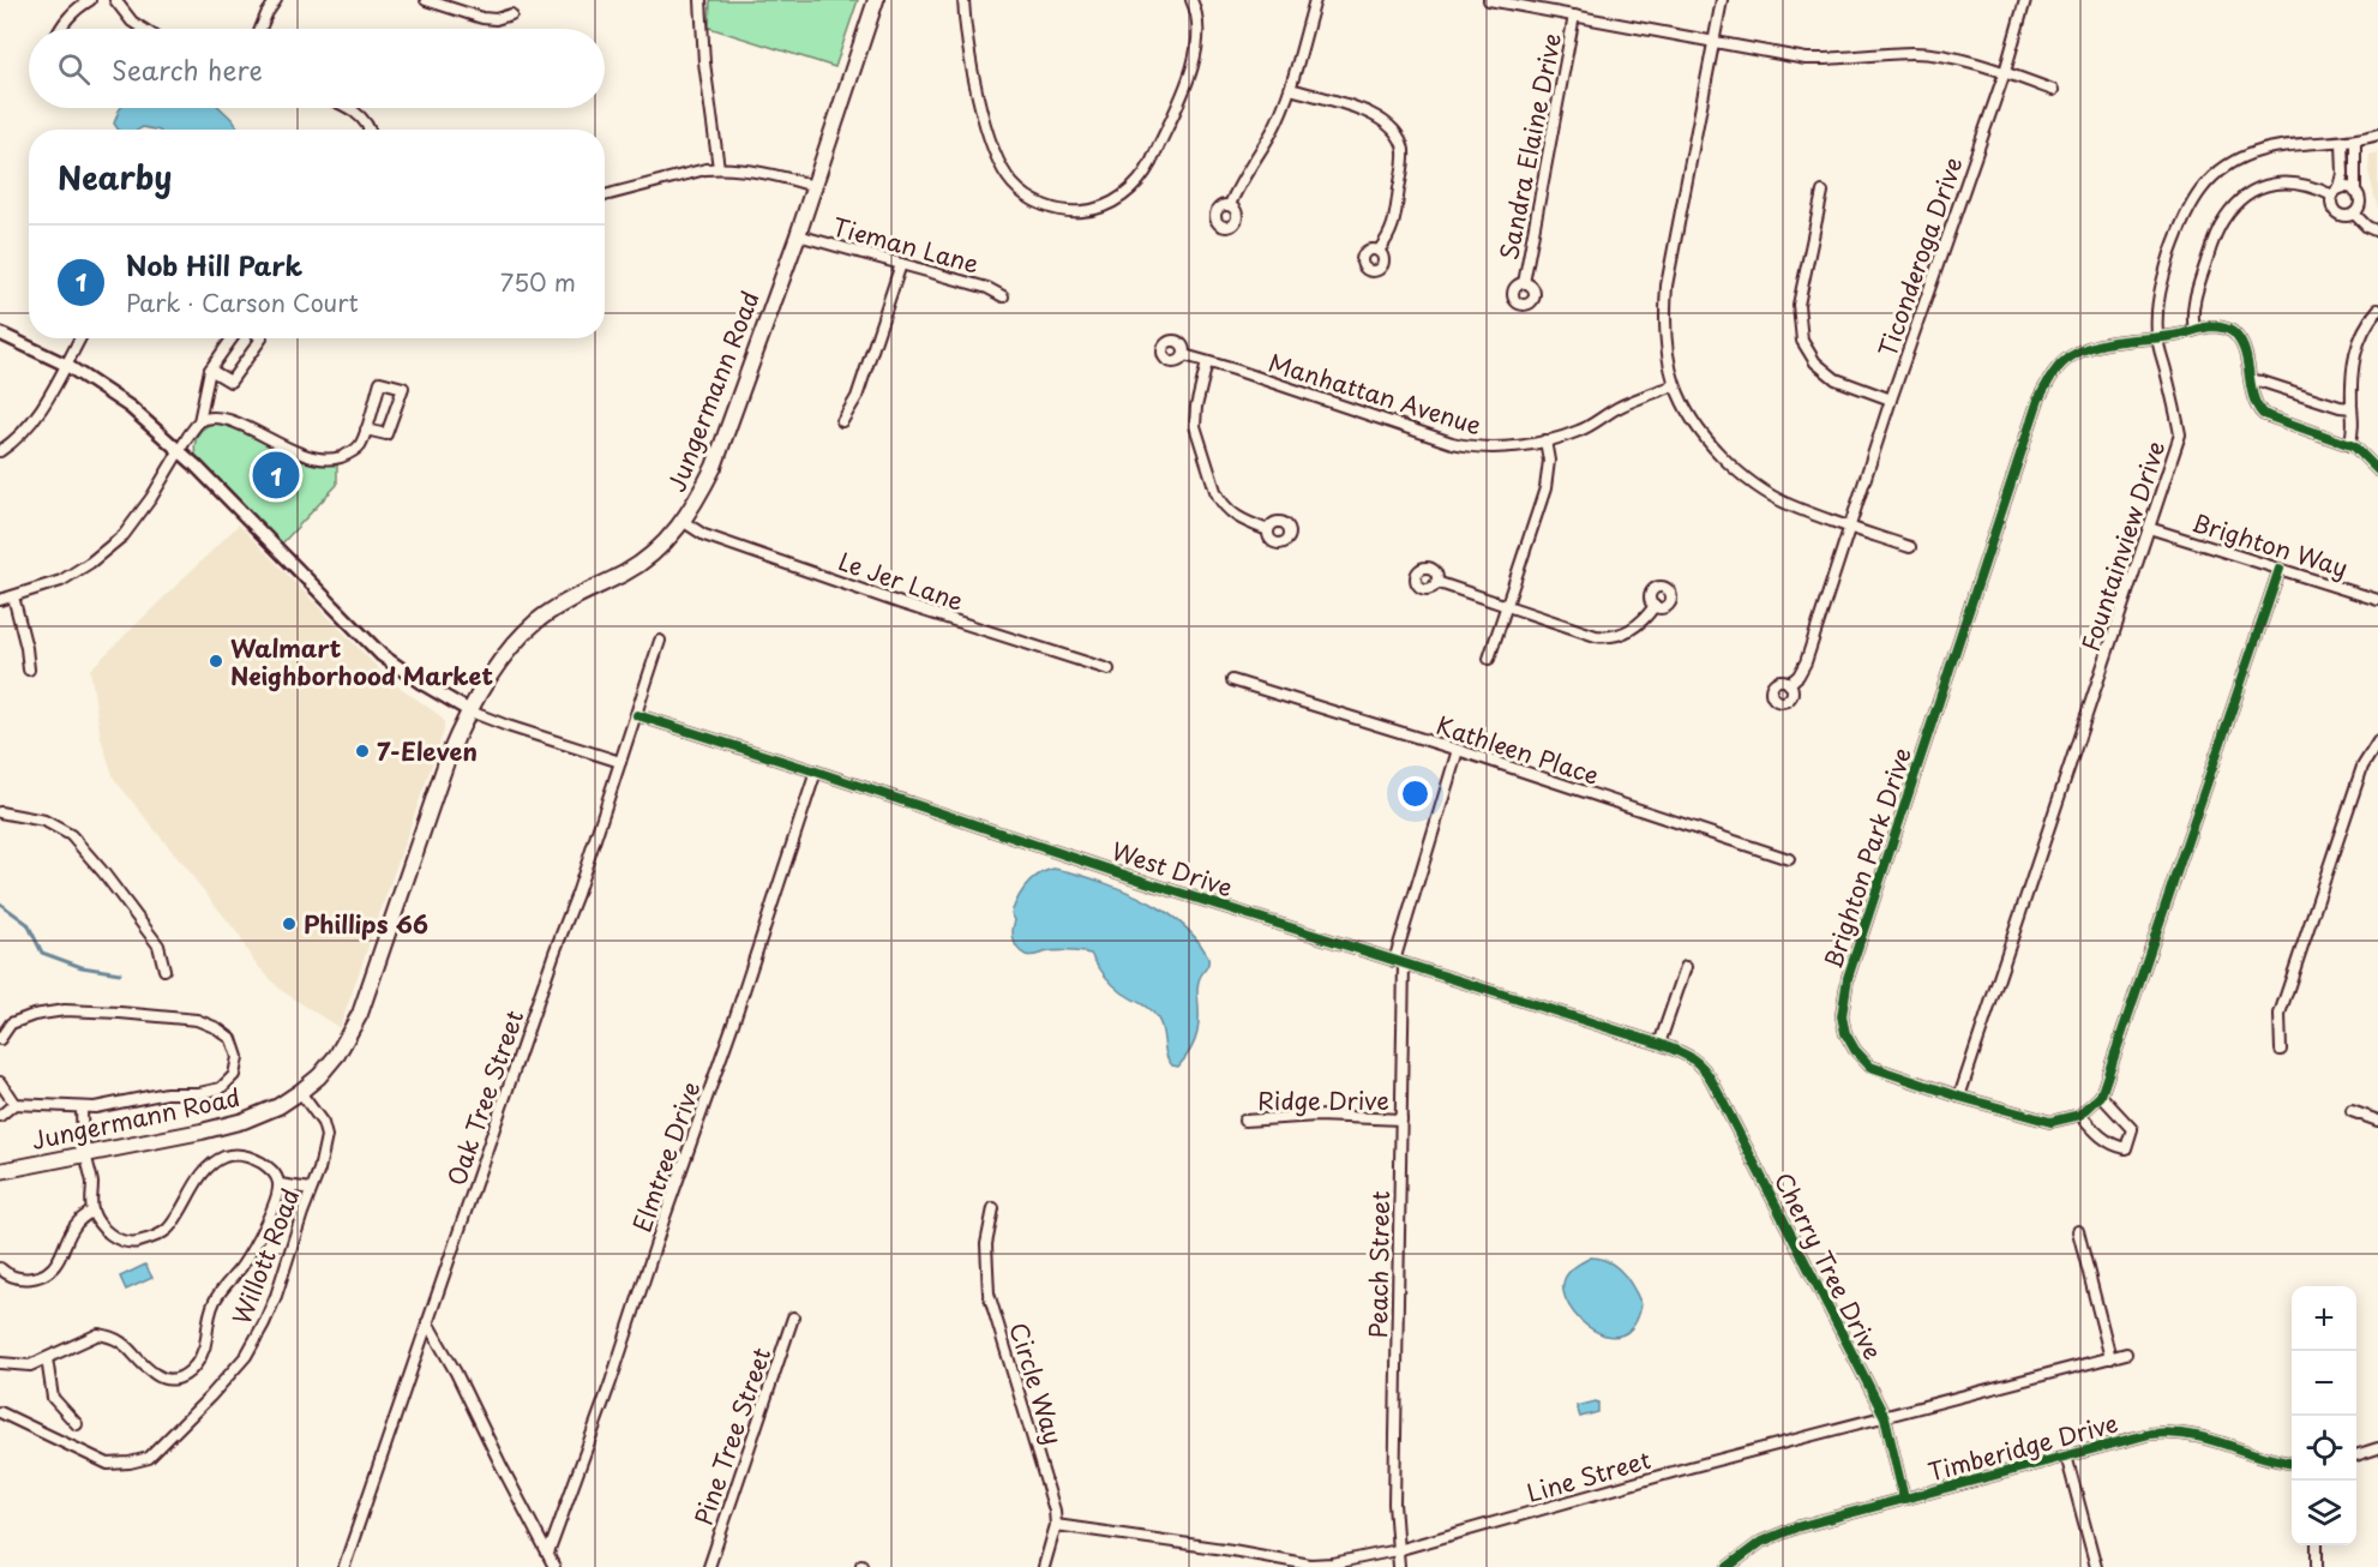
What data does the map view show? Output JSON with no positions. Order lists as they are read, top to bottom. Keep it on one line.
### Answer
{"streets":{"main road":["Jungermann Road"],"street":["Sandra Elaine Drive","Tieman Lane","Ticonderoga Drive","Manhattan Avenue","Brighton Way","Fountainview Drive","Le Jer Lane","Kathleen Place","Brighton Park Drive","West Drive","Oak Tree Street","Ridge Drive","Elmtree Drive","Willott Road","Peach Street","Cherry Tree Drive","Circle Way","Pine Tree Street","Timberidge Drive","Line Street"]},"crossings":[["Tieman Lane","Jungermann Road"],["Jungermann Road","Le Jer Lane"],["Jungermann Road","Willott Road"],["Brighton Way","Fountainview Drive"],["Fountainview Drive","Brighton Park Drive"],["Kathleen Place","Peach Street"],["West Drive","Oak Tree Street"],["West Drive","Elmtree Drive"],["West Drive","Peach Street"],["West Drive","Cherry Tree Drive"],["Ridge Drive","Peach Street"],["Peach Street","Line Street"],["Cherry Tree Drive","Timberidge Drive"],["Cherry Tree Drive","Line Street"],["Circle Way","Line Street"]],"places":["Walmart Neighborhood Market","7-Eleven","Phillips 66"],"page":{"search":"Search here","heading":"Nearby","list":[{"mark":"1","name":"Nob Hill Park","note":"Park · Carson Court","value":"750 m"}],"pins":"1","map_buttons":["+","−"]}}
